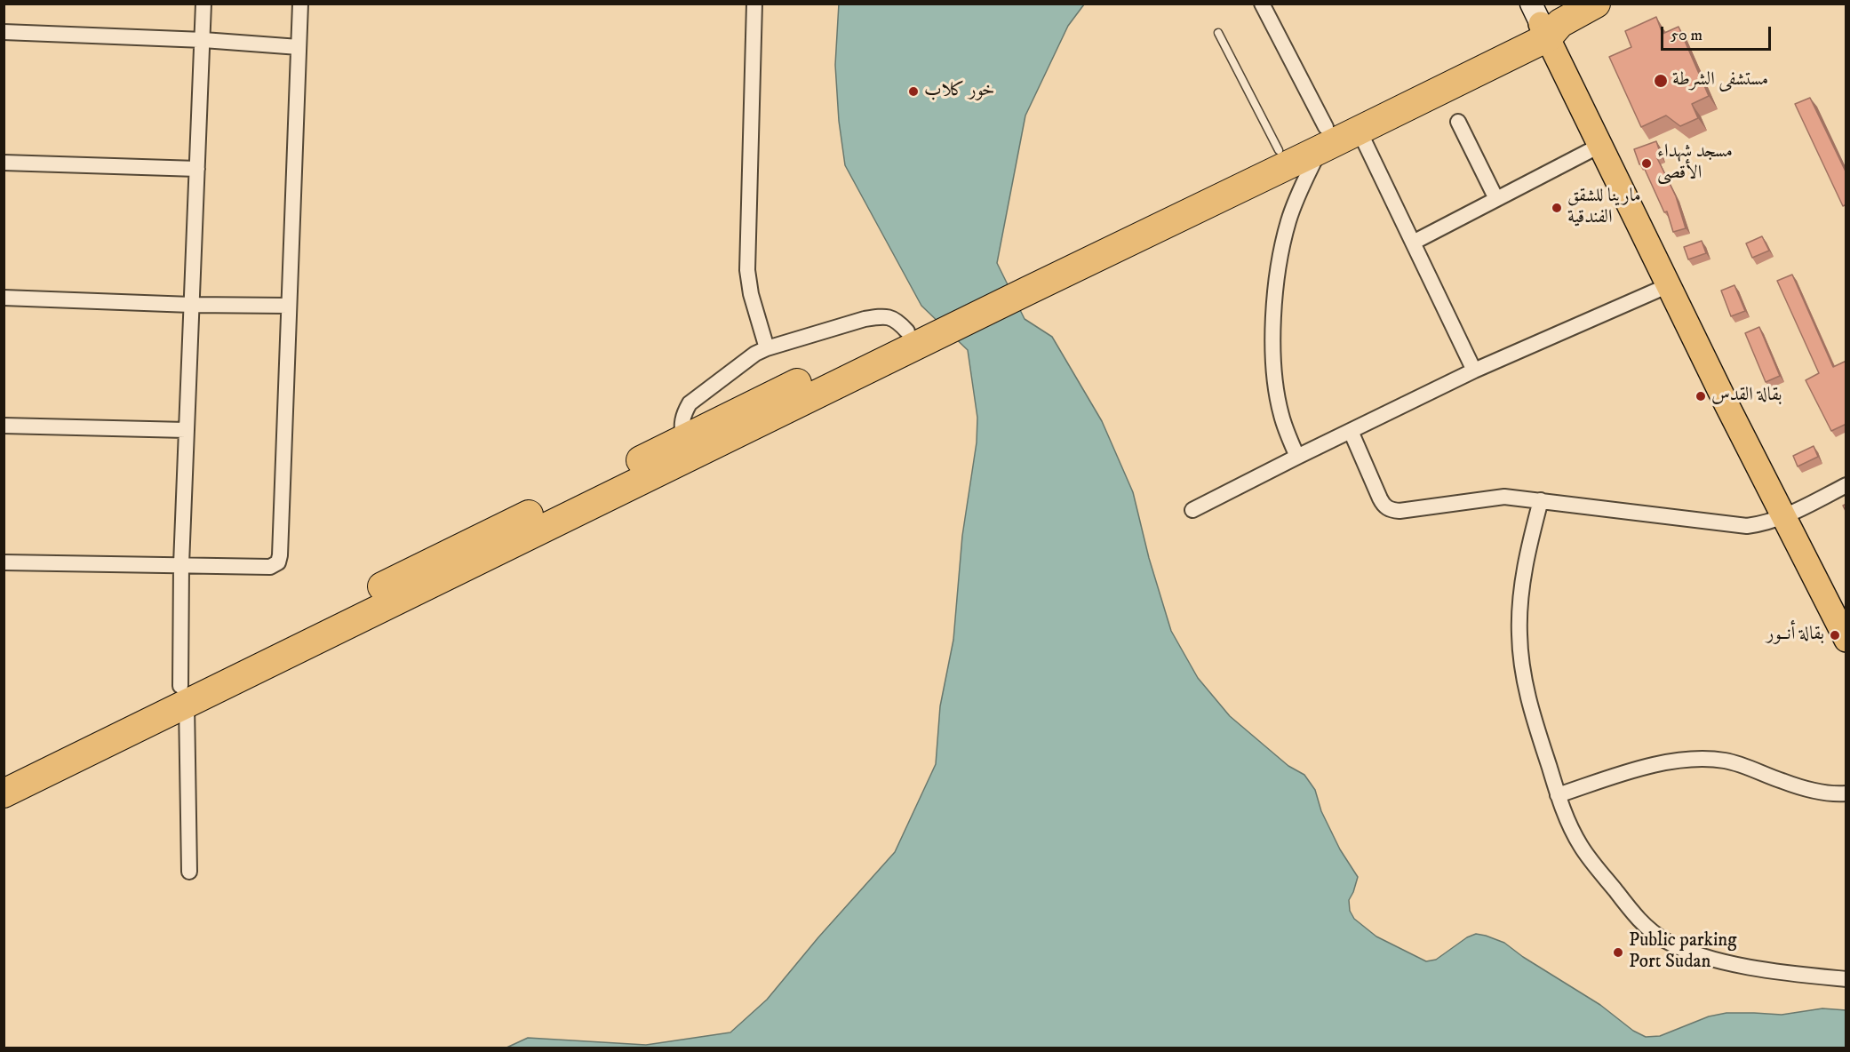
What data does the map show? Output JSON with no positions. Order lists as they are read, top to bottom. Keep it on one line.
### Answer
{"places":["مستشفى الشرطة","خور كلاب","مسجد شهداء الأقصى","مارينا للشقق الفندقية","بقالة القدس","بقالة أنــور","Public parking Port Sudan"],"scale_bar":"50 m"}
